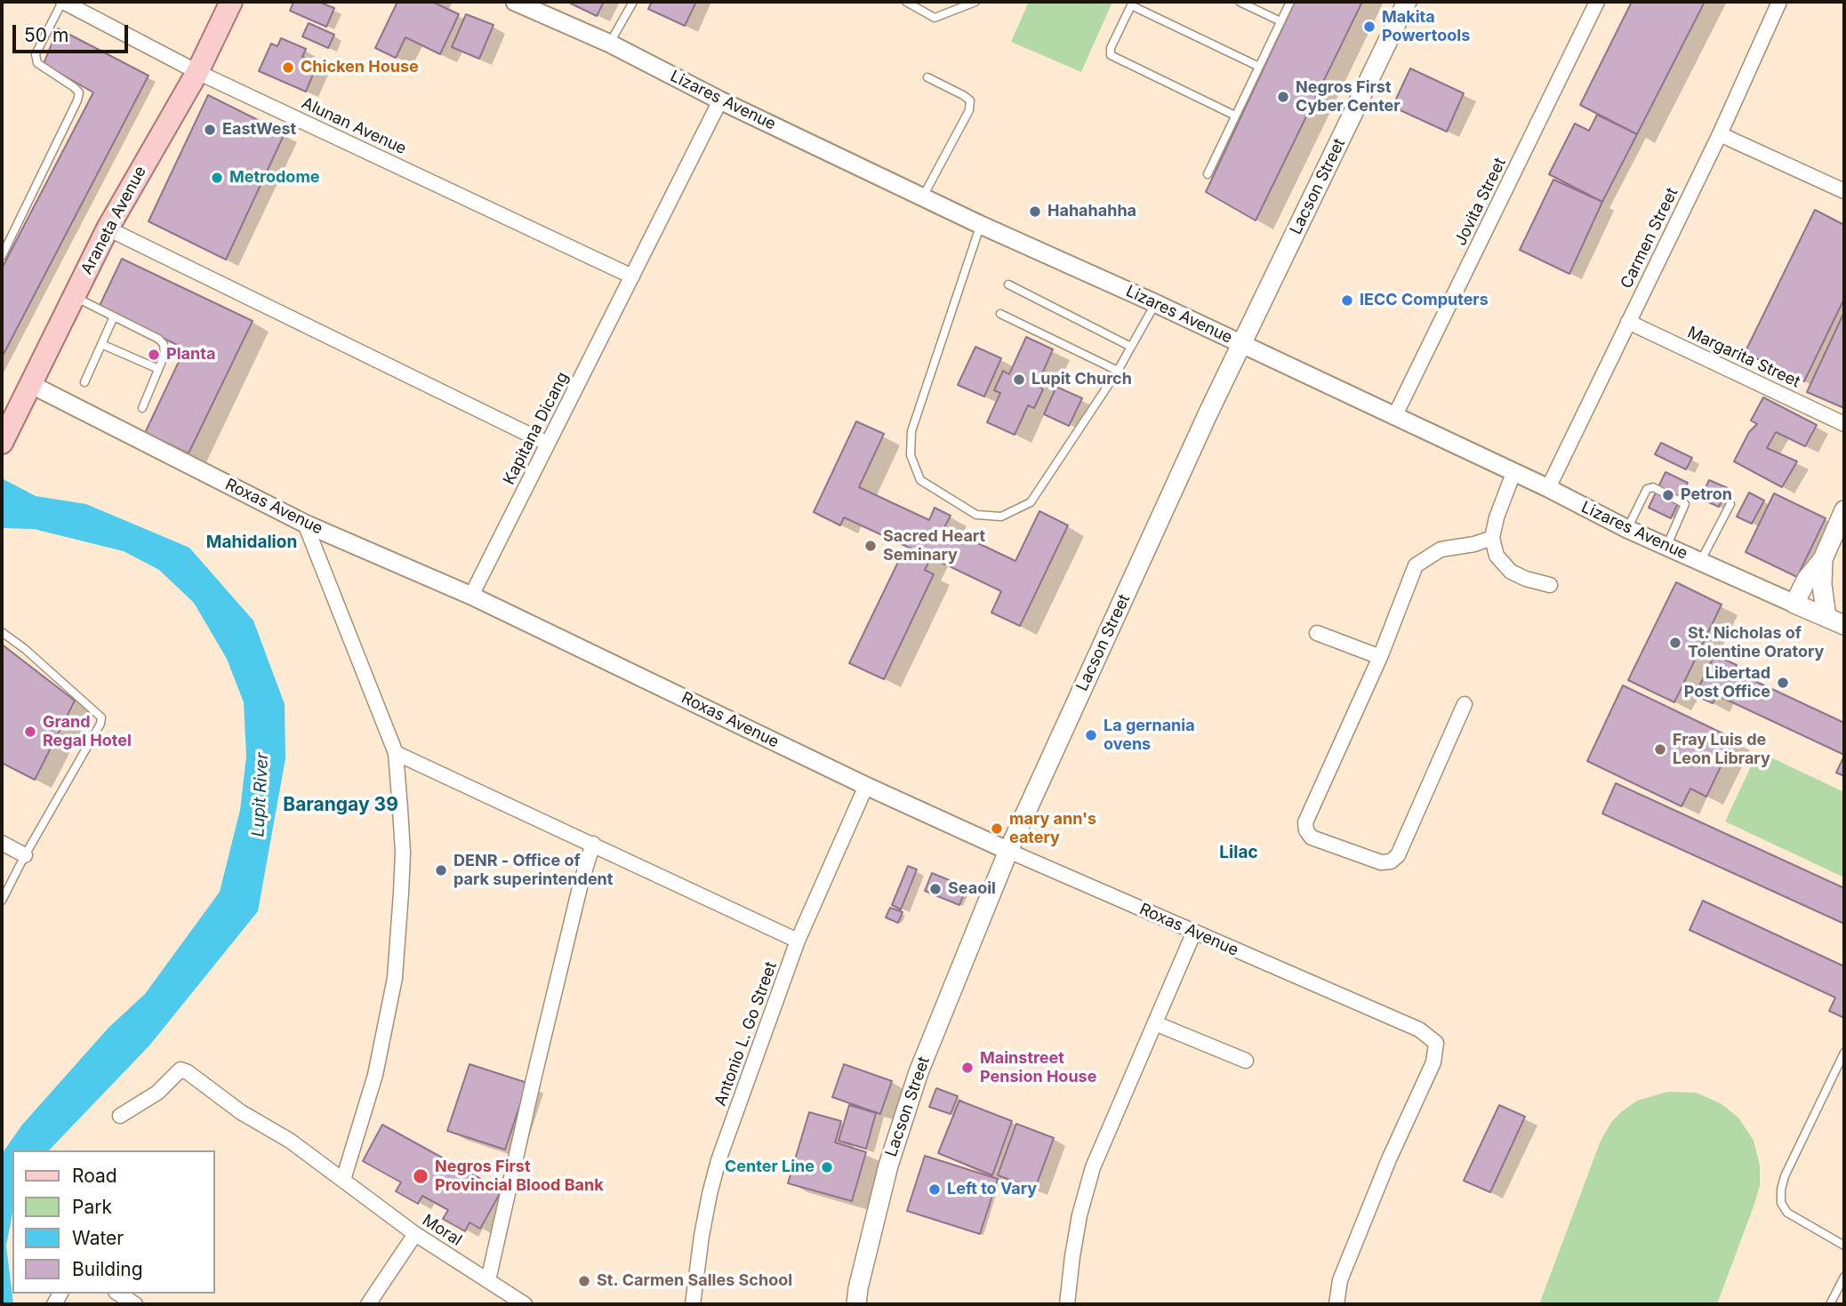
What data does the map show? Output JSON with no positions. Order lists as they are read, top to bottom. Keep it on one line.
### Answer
{"streets":{"main road":["Lizares Avenue","Lacson Street","Araneta Avenue"],"street":["Alunan Avenue","Jovita Street","Carmen Street","Margarita Street","Kapitana Dicang","Roxas Avenue","Antonio L. Go Street","Moral"]},"crossings":[["Lizares Avenue","Lacson Street"],["Lizares Avenue","Jovita Street"],["Lizares Avenue","Carmen Street"],["Lizares Avenue","Kapitana Dicang"],["Alunan Avenue","Araneta Avenue"],["Alunan Avenue","Kapitana Dicang"],["Lacson Street","Roxas Avenue"],["Araneta Avenue","Roxas Avenue"],["Carmen Street","Margarita Street"],["Kapitana Dicang","Roxas Avenue"],["Roxas Avenue","Antonio L. Go Street"]],"districts":["Mahidalion","Barangay 39","Lilac"],"water":["Lupit River"],"places":["Makita Powertools","Chicken House","Negros First Cyber Center","EastWest","Metrodome","Hahahahha","IECC Computers","Planta","Lupit Church","Petron","Sacred Heart Seminary","St. Nicholas of Tolentine Oratory","Libertad Post Office","Grand Regal Hotel","La gernania ovens","Fray Luis de Leon Library","mary ann's eatery","DENR - Office of park superintendent","Seaoil","Mainstreet Pension House","Center Line","Negros First Provincial Blood Bank","Left to Vary","St. Carmen Salles School"],"legend":["Road","Park","Water","Building"],"scale_bar":"50 m"}
